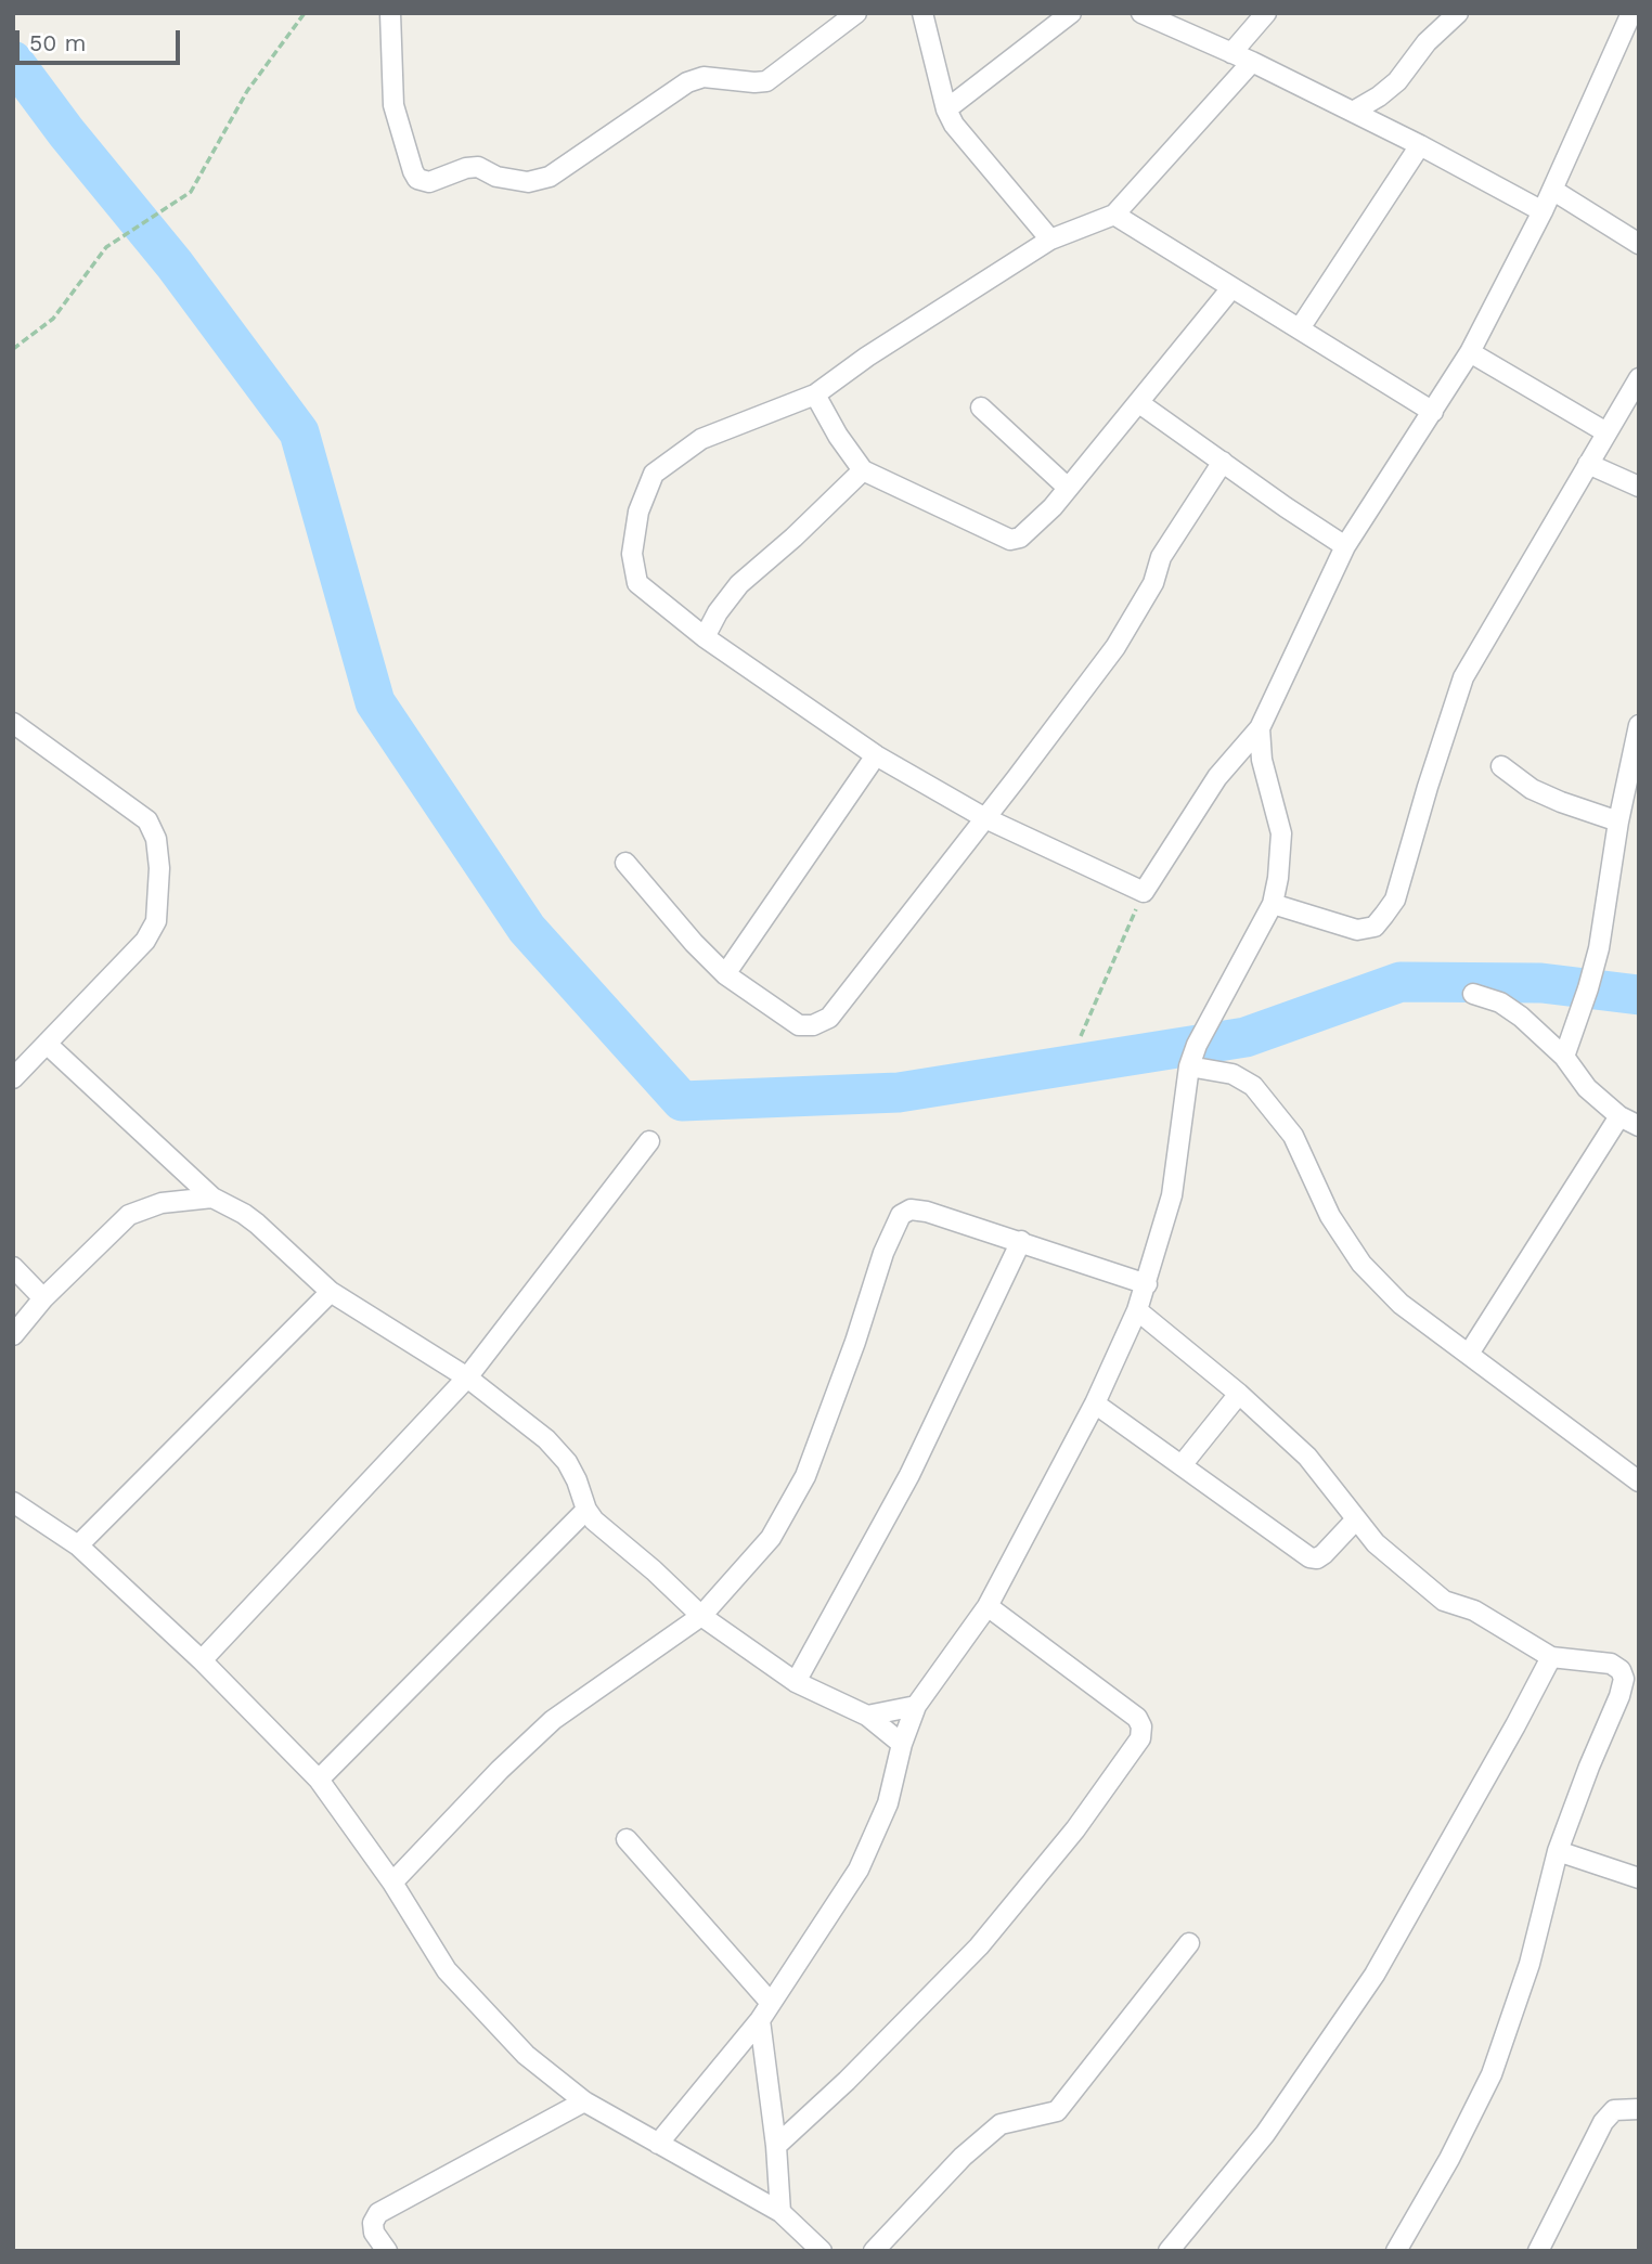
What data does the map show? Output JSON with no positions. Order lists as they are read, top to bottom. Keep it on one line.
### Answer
{"scale_bar":"50 m"}
